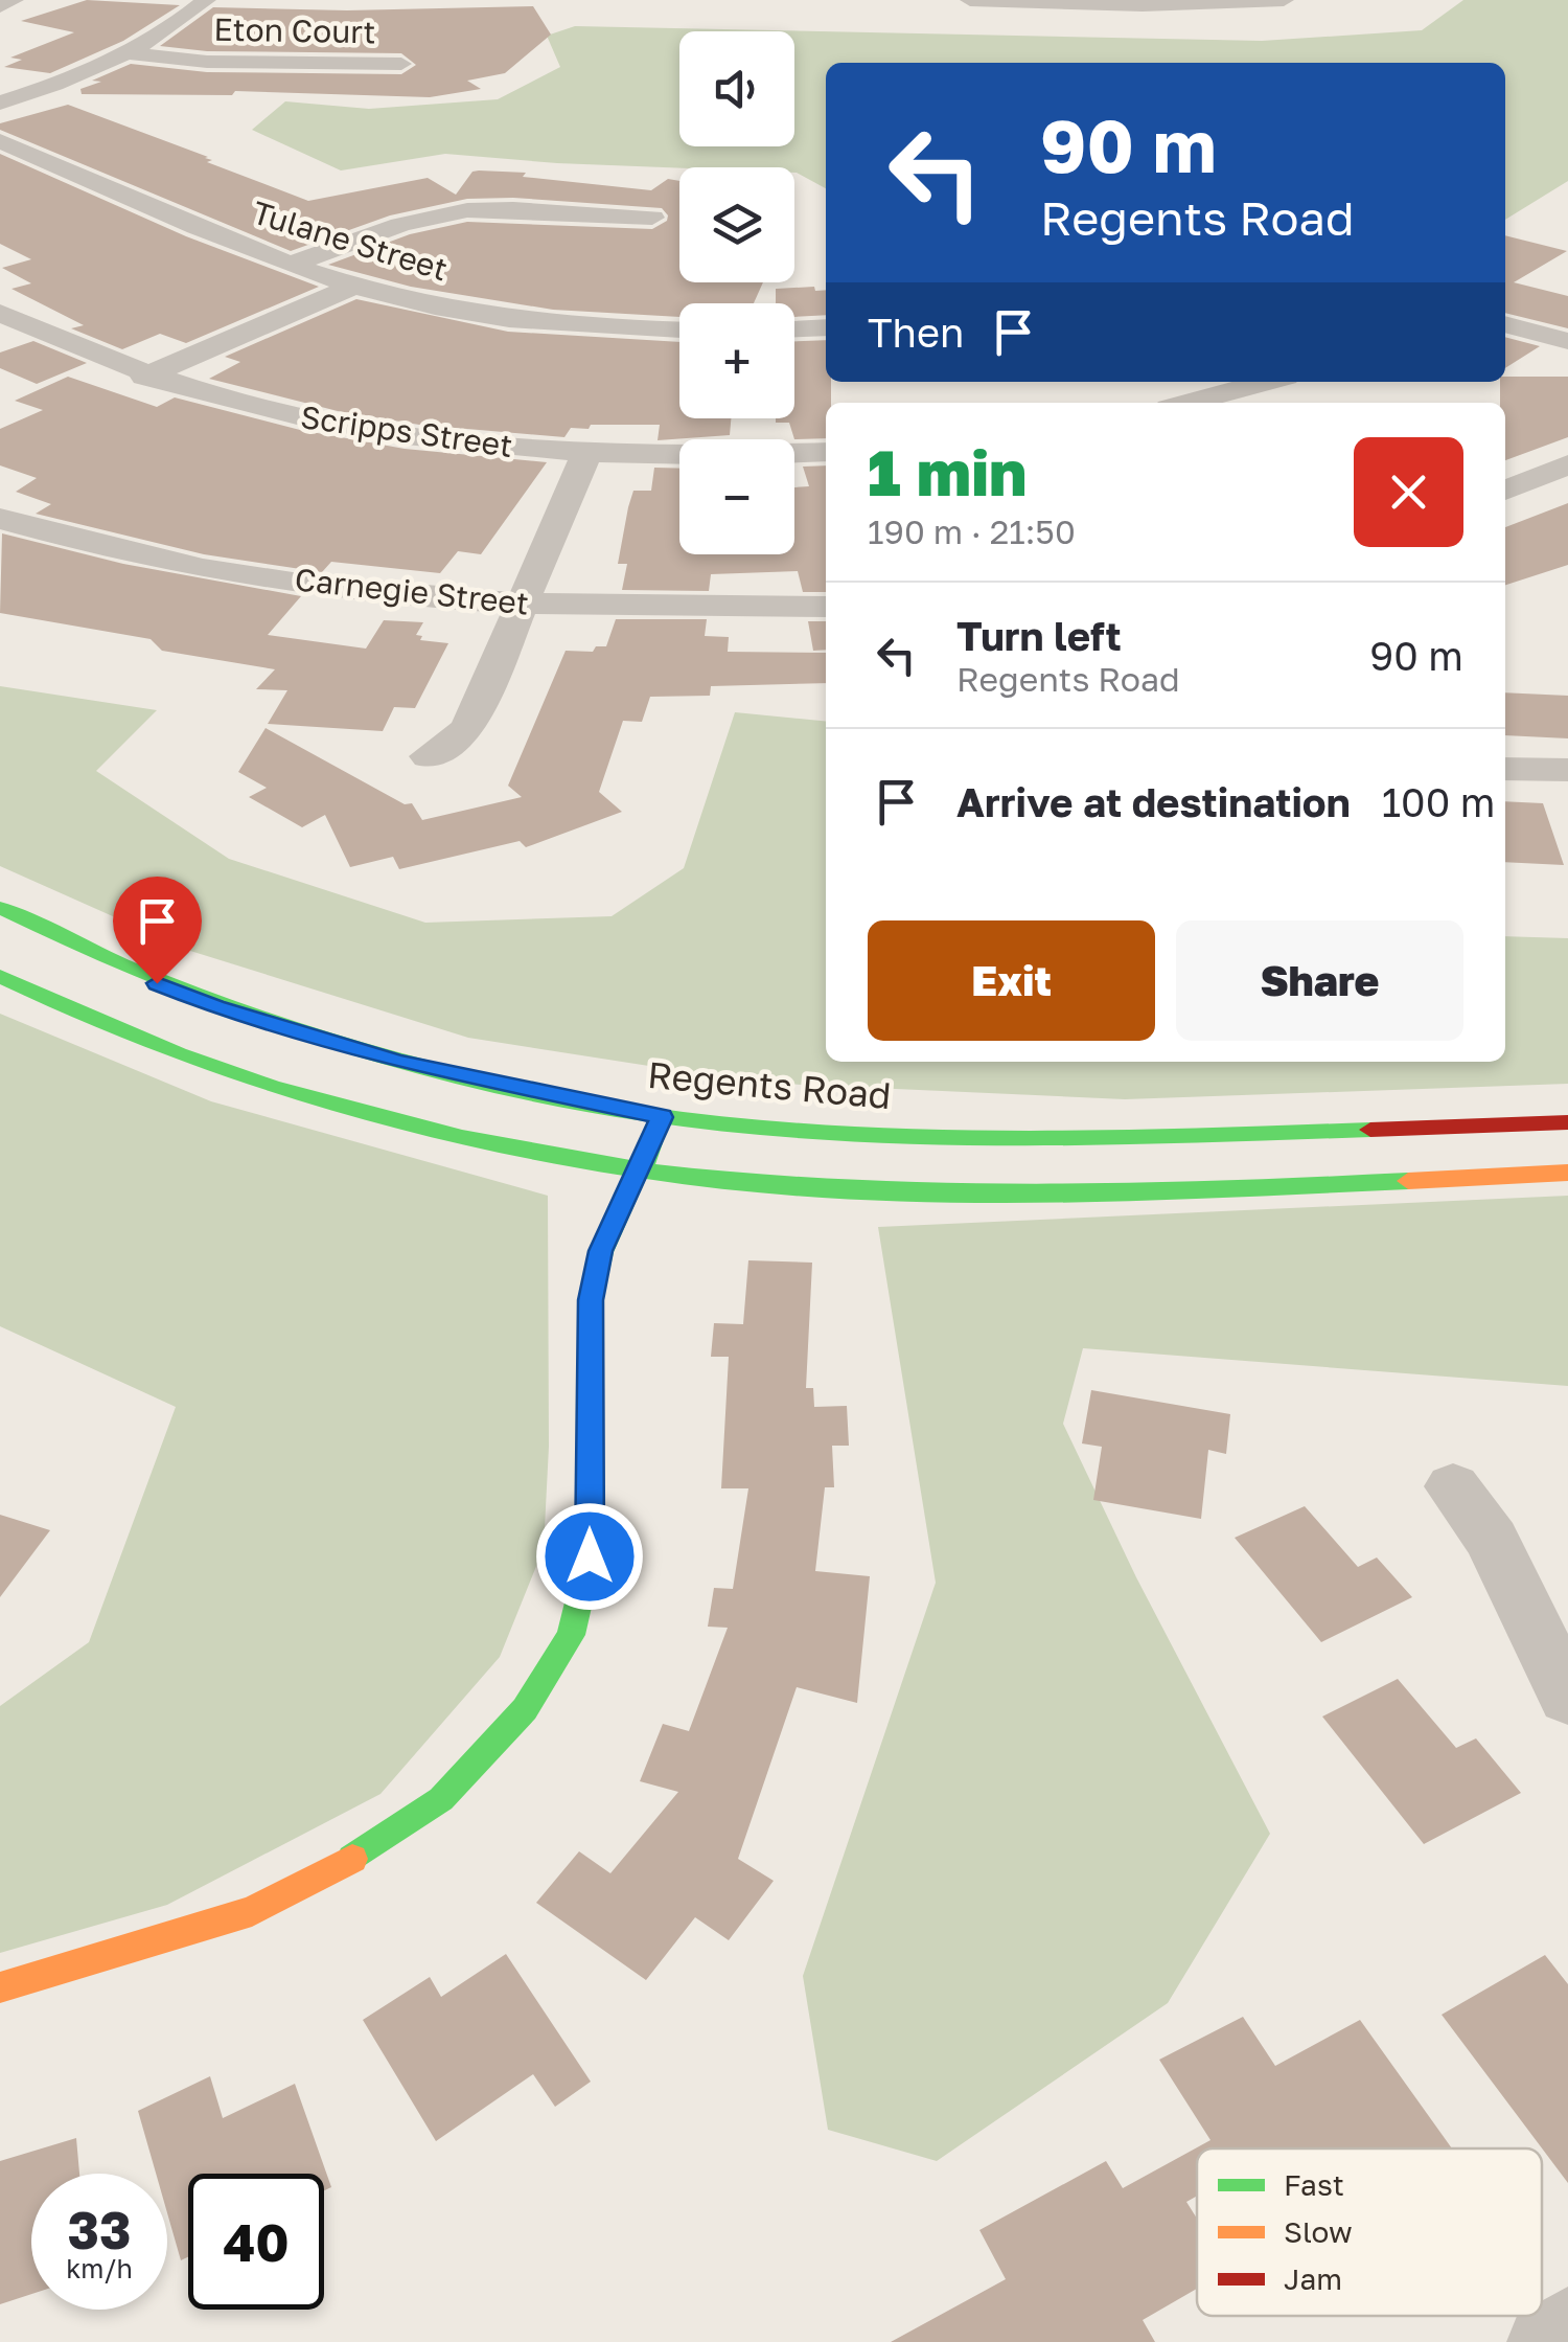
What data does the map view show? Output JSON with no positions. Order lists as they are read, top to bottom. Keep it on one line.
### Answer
{"streets":{"main road":["Regents Road"],"street":["Eton Court","Tulane Street","Scripps Street","Carnegie Street"]},"legend":["Fast","Slow","Jam"],"page":{"map_buttons":["+","−"],"turn":["90 m","Regents Road"],"then":"Then","heading":["1 min","190 m · 21:50"],"list":[{"name":"Turn left","note":"Regents Road","value":"90 m"},{"name":"Arrive at destination","value":"100 m"}],"buttons":["Exit","Share"],"speed":"33 km/h","limit":"40"}}
